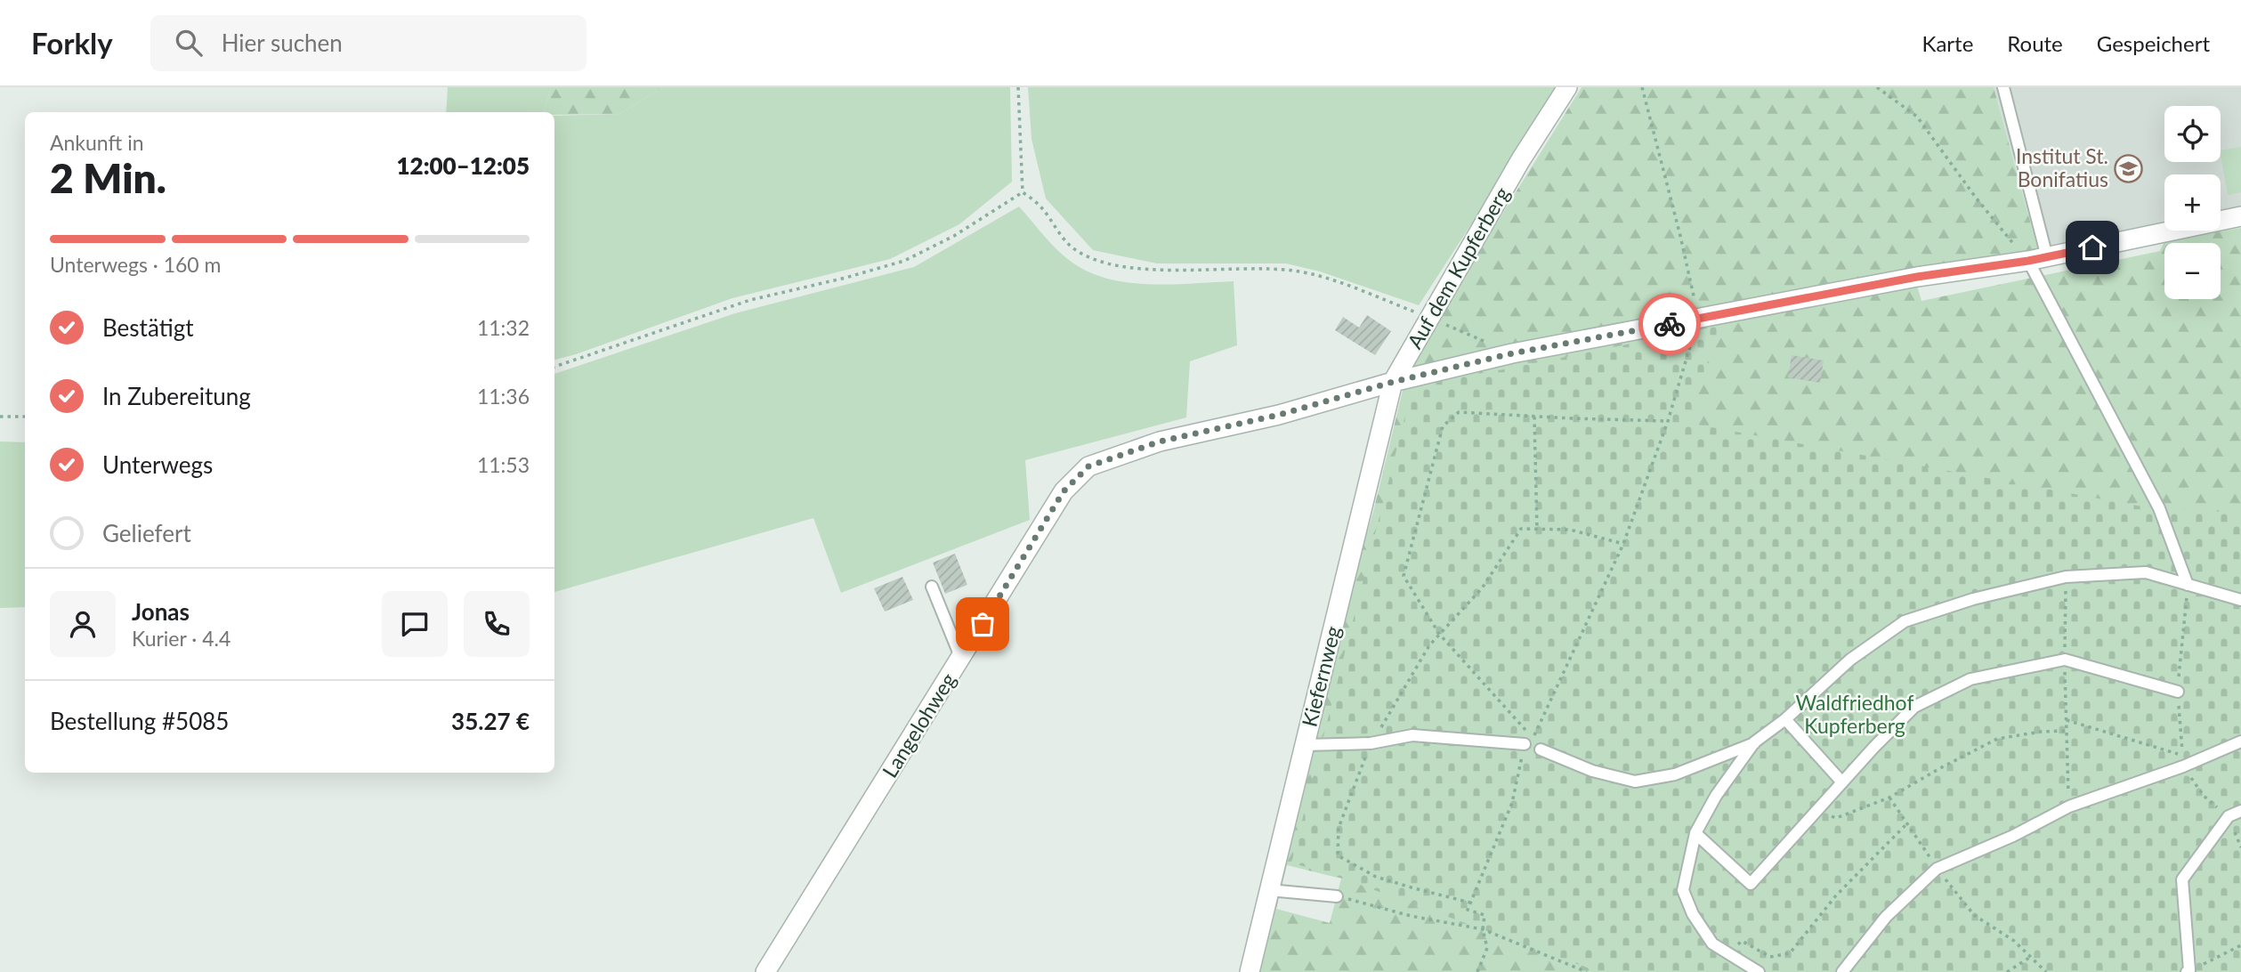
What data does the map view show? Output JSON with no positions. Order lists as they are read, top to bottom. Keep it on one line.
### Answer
{"streets":{"street":["Auf dem Kupferberg","Kiefernweg","Langelohweg"]},"crossings":[["Auf dem Kupferberg","Kiefernweg"],["Auf dem Kupferberg","Langelohweg"],["Kiefernweg","Langelohweg"]],"parks":["Waldfriedhof Kupferberg"],"places":{"school or university":["Institut St. Bonifatius"]},"page":{"header":"Forkly","search":"Hier suchen","nav":["Karte","Route","Gespeichert"],"map_buttons":["+","−"],"heading":["2 Min.","Ankunft in","12:00–12:05"],"panel":["Jonas","Kurier · 4.4","Bestellung #5085","35.27 €"],"bar":"Unterwegs · 160 m","list":[["Bestätigt","11:32"],["In Zubereitung","11:36"],["Unterwegs","11:53"],"Geliefert"]}}
